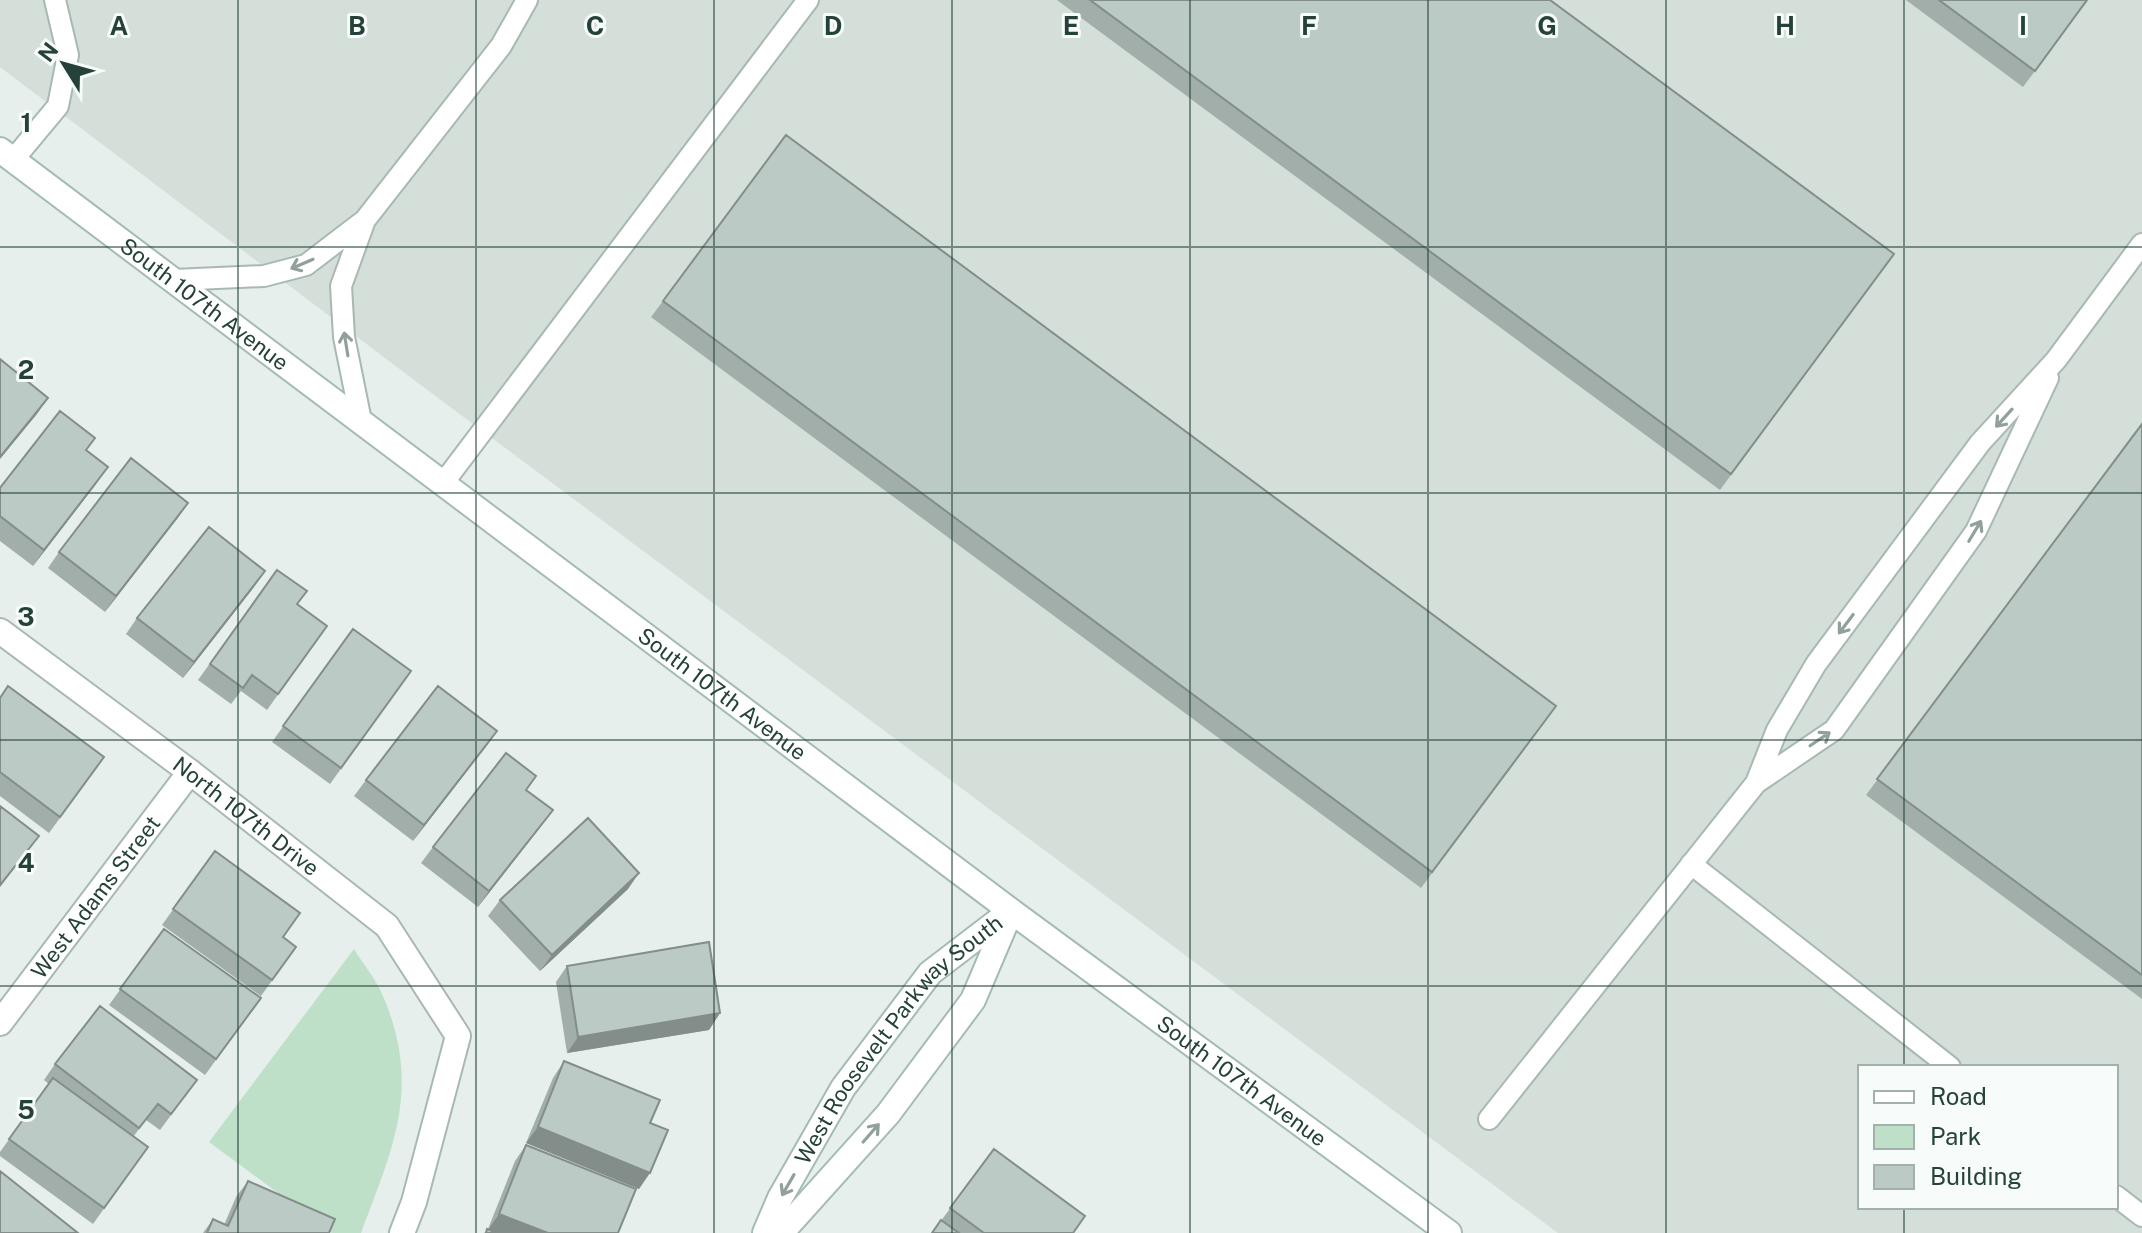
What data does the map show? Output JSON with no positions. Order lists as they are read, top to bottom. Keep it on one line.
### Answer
{"streets":{"street":["South 107th Avenue","North 107th Drive","West Adams Street","West Roosevelt Parkway South"]},"crossings":[["South 107th Avenue","West Roosevelt Parkway South"],["North 107th Drive","West Adams Street"]],"legend":["Road","Park","Building"],"north":"top left","grid":{"columns":["A","B","C","D","E","F","G","H","I"],"rows":["1","2","3","4","5"]}}
